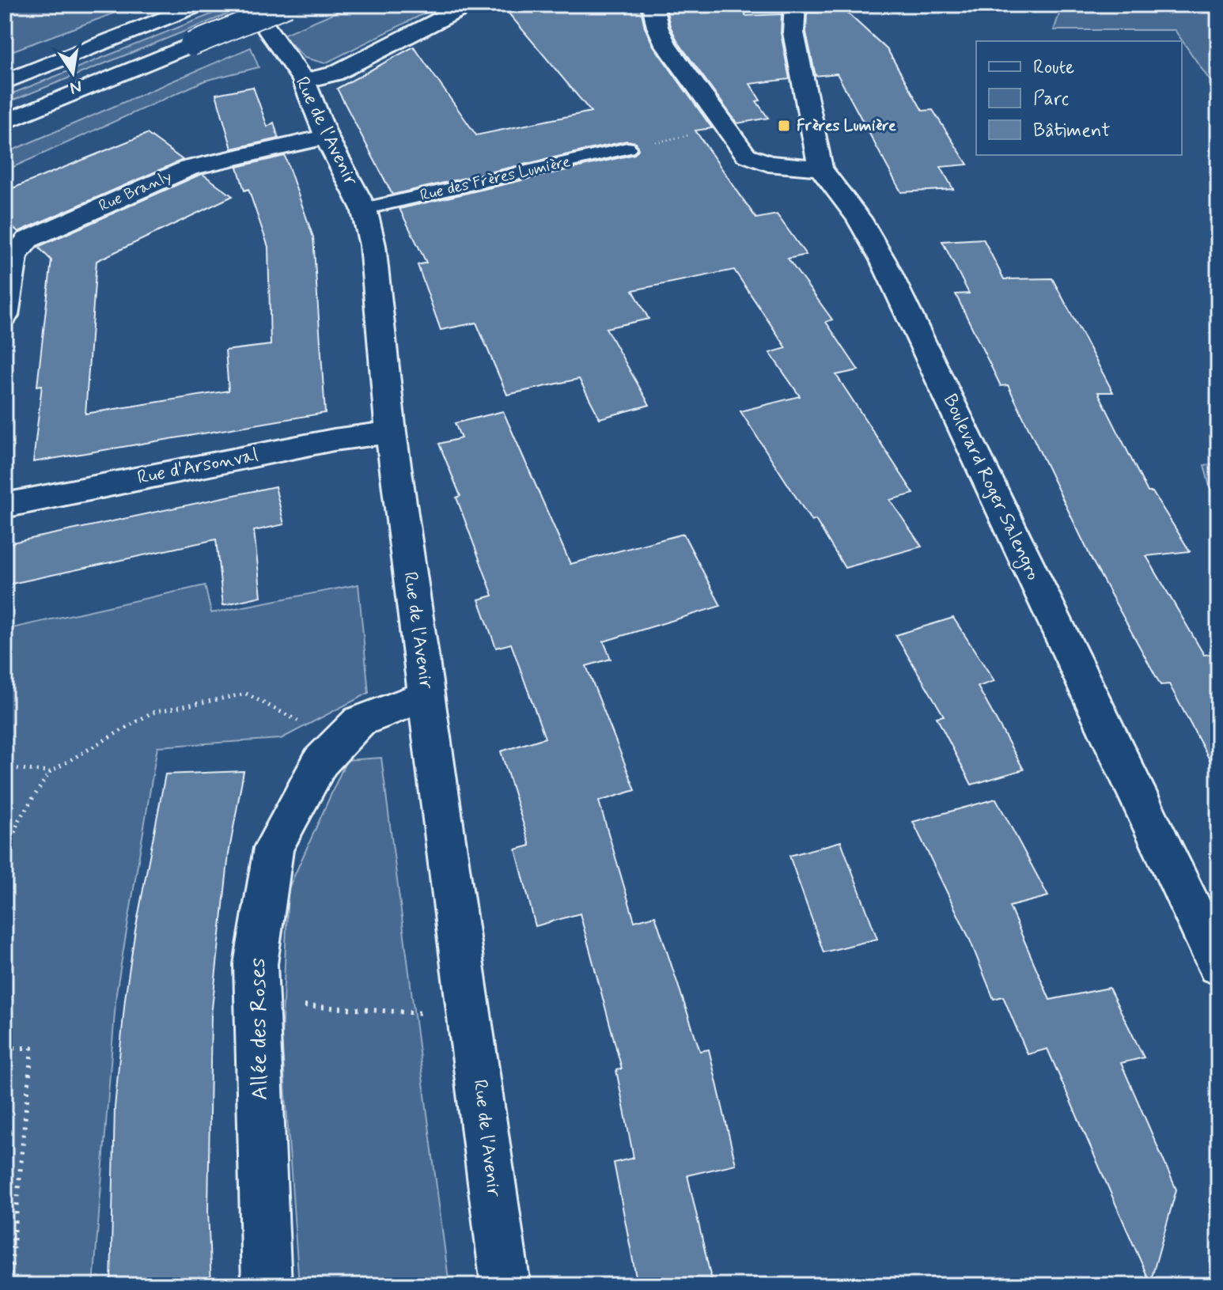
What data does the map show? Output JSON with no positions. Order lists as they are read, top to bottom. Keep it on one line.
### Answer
{"streets":{"main road":["Rue de l'Avenir","Rue Branly","Rue d'Arsonval","Boulevard Roger Salengro","Allée des Roses"],"lane":["Rue des Frères Lumière"]},"crossings":[["Rue de l'Avenir","Rue des Frères Lumière"],["Rue de l'Avenir","Rue Branly"],["Rue de l'Avenir","Rue d'Arsonval"],["Rue de l'Avenir","Allée des Roses"]],"places":{"transit":["Frères Lumière"]},"legend":["Route","Parc","Bâtiment"],"north":"bottom"}
